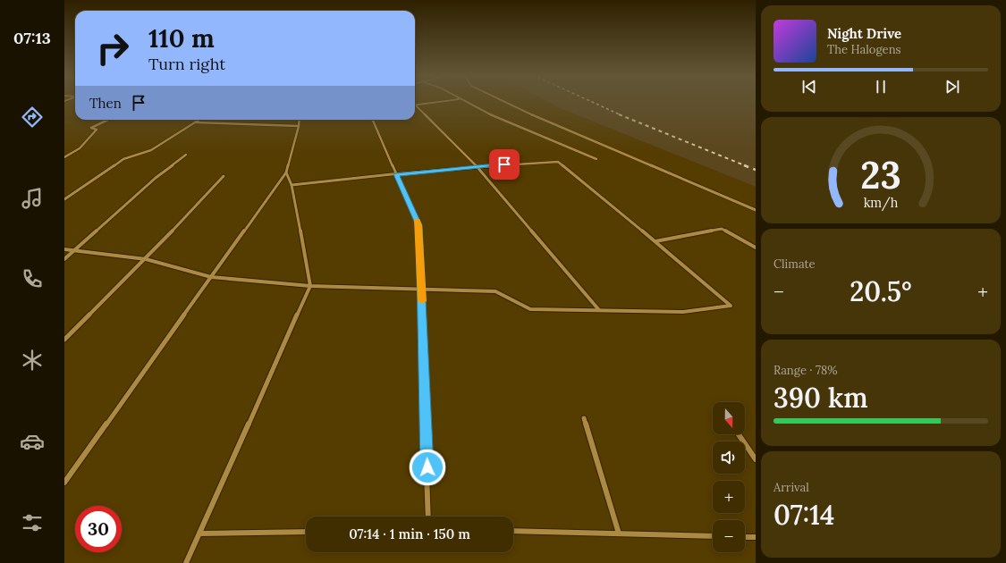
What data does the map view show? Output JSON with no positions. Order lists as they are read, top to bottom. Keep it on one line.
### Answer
{"north":"bottom","page":{"tabs":"07:13","turn":["110 m","Turn right"],"song":["Night Drive","The Halogens"],"then":"Then","tile":["Climate",["Range · 78%","390 km"],["Arrival","07:14"]],"heat":["−","20.5°","+"],"map_buttons":["+","−"],"limit":"30","trip":"07:14 · 1 min · 150 m","gauge":["23","km/h"]}}
